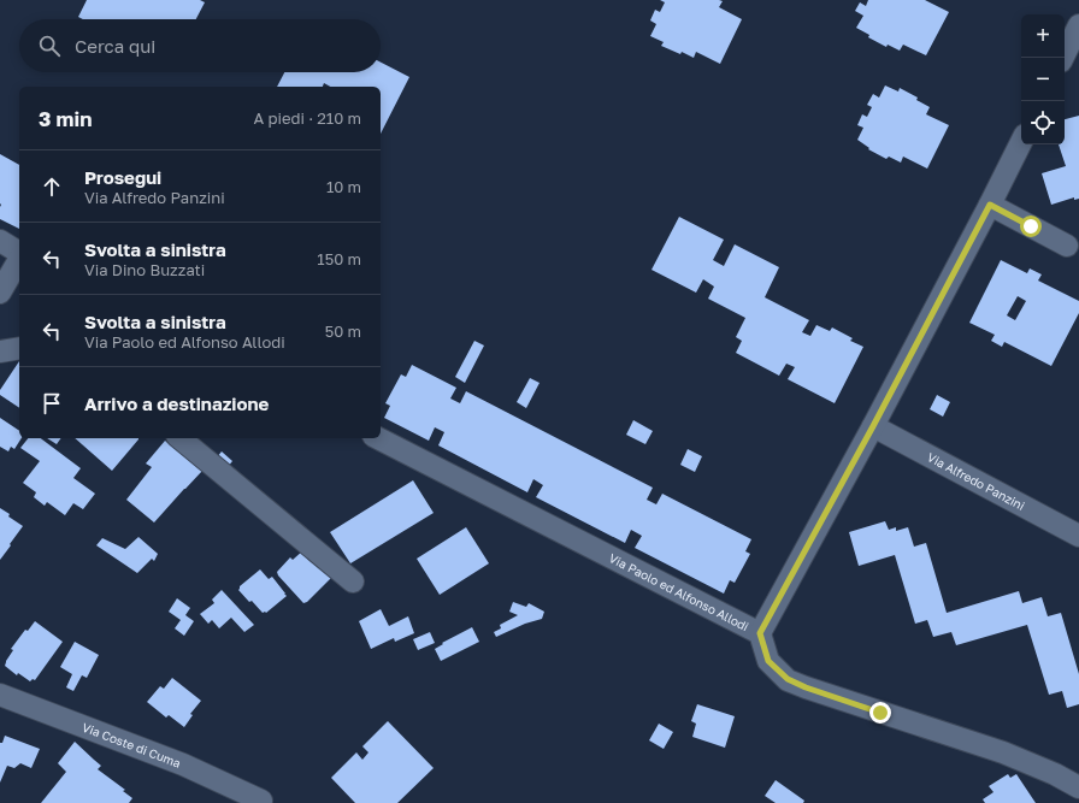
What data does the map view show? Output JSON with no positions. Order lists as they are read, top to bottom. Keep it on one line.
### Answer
{"streets":{"street":["Via Alfredo Panzini","Via Paolo ed Alfonso Allodi","Via Coste di Cuma"]},"page":{"map_buttons":["+","−"],"search":"Cerca qui","heading":["3 min","A piedi · 210 m"],"list":[["Prosegui","Via Alfredo Panzini","10 m"],["Svolta a sinistra","Via Dino Buzzati","150 m"],["Svolta a sinistra","Via Paolo ed Alfonso Allodi","50 m"],"Arrivo a destinazione"]}}
